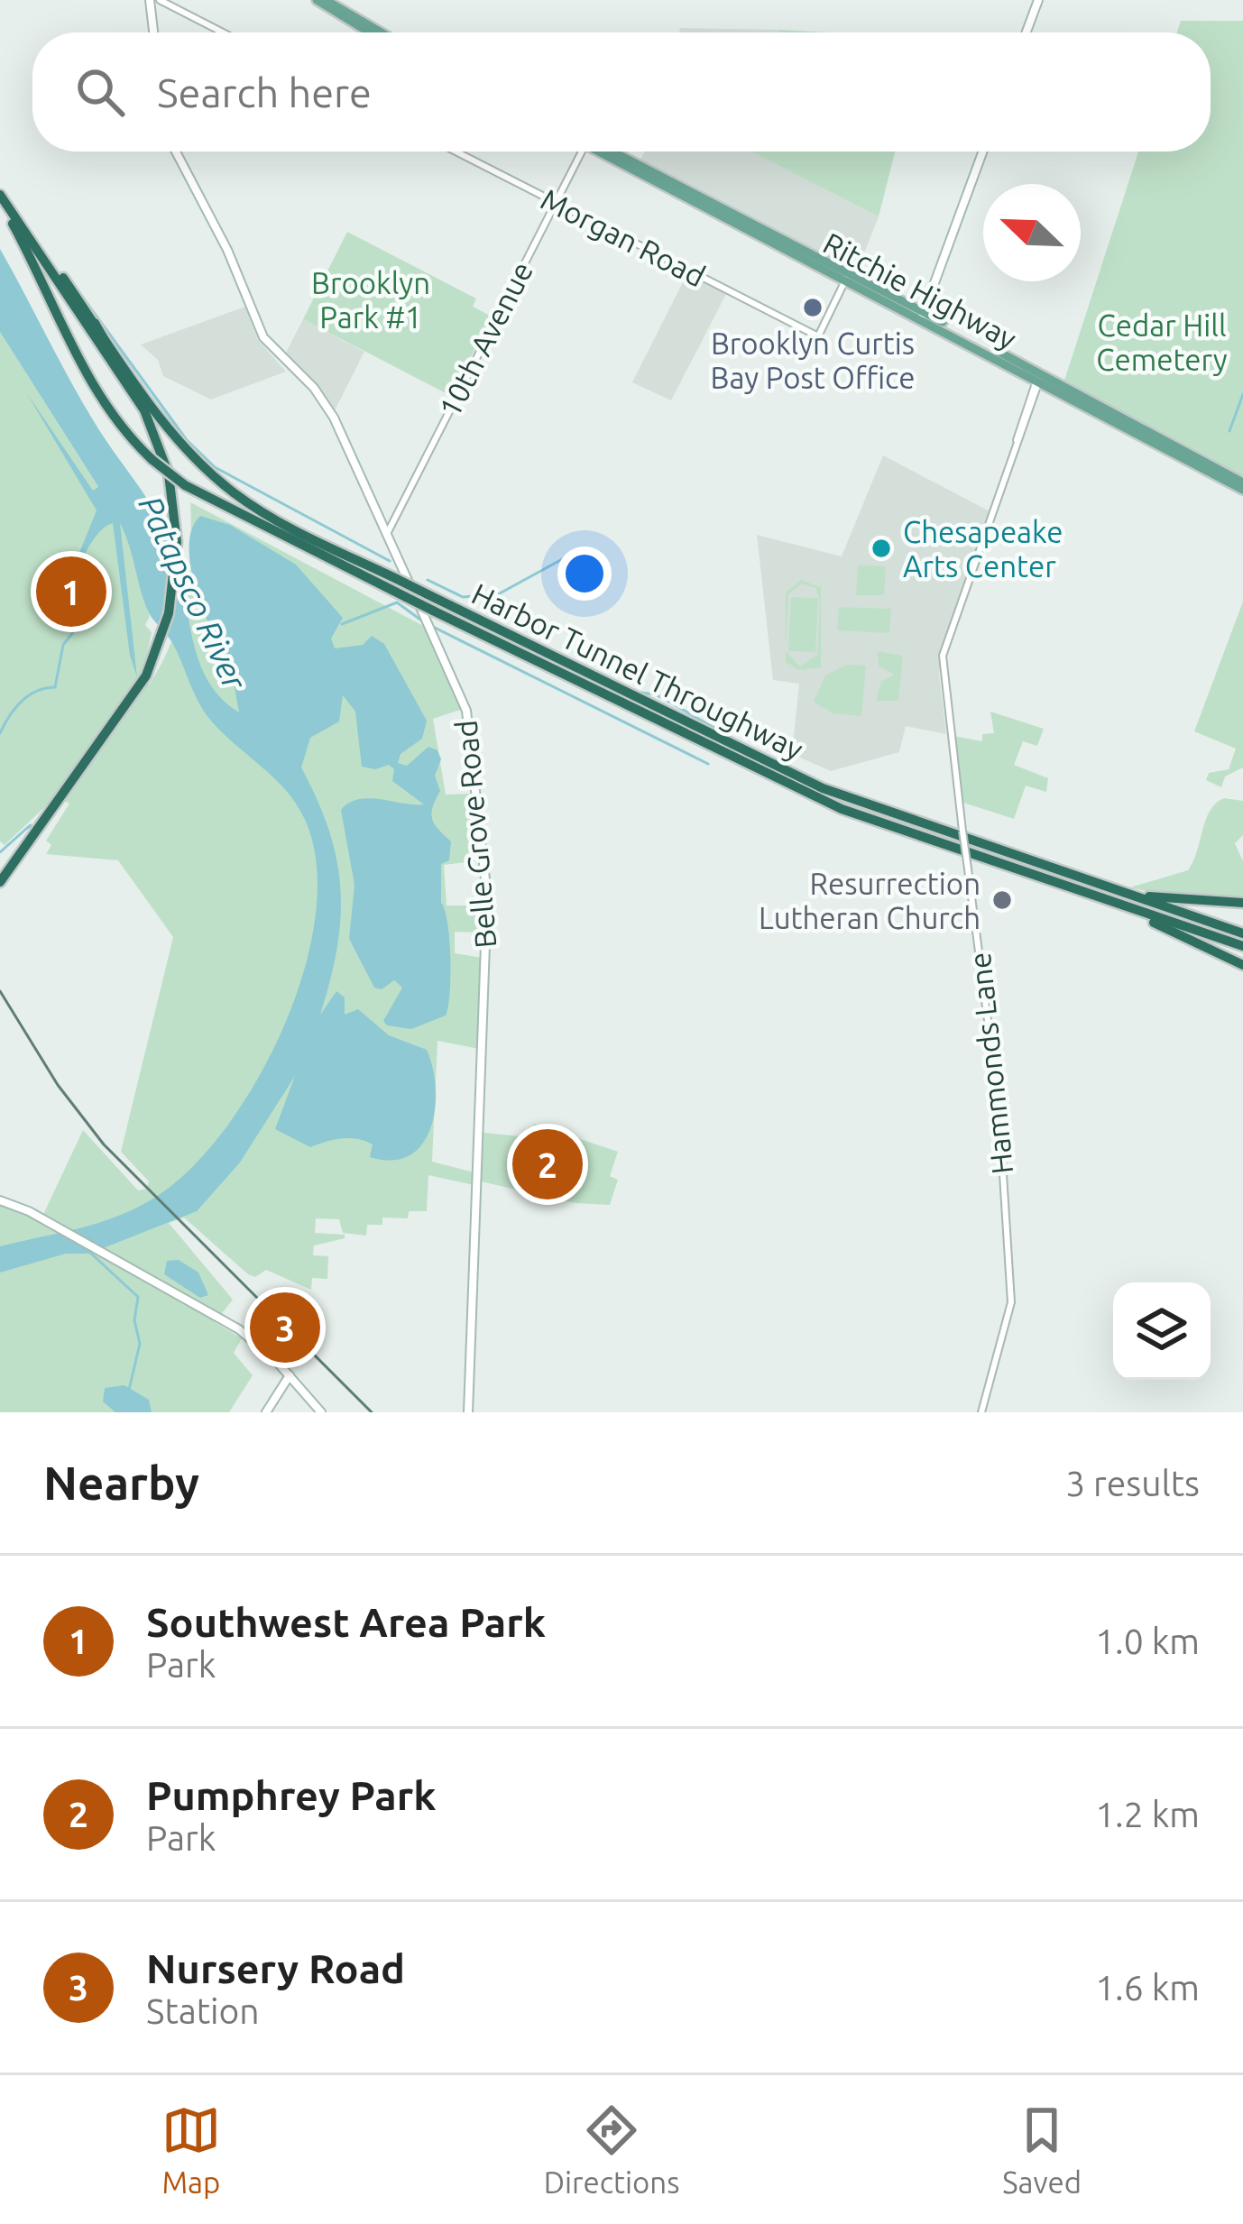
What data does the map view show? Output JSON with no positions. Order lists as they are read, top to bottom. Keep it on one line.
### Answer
{"streets":{"highway":["Harbor Tunnel Throughway"],"main road":["Ritchie Highway","Belle Grove Road"],"street":["Morgan Road","10th Avenue","Hammonds Lane"]},"crossings":[["Morgan Road","Ritchie Highway"],["Morgan Road","10th Avenue"],["Ritchie Highway","Hammonds Lane"],["10th Avenue","Belle Grove Road"]],"water":["Patapsco River"],"parks":["Brooklyn Park #1","Cedar Hill Cemetery"],"places":["Brooklyn Curtis Bay Post Office","Chesapeake Arts Center","Resurrection Lutheran Church"],"north":"top left","page":{"search":"Search here","pins":["1","2","3"],"heading":["Nearby","3 results"],"list":[{"mark":"1","name":"Southwest Area Park","note":"Park","value":"1.0 km"},{"mark":"2","name":"Pumphrey Park","note":"Park","value":"1.2 km"},{"mark":"3","name":"Nursery Road","note":"Station","value":"1.6 km"}],"nav":["Map","Directions","Saved"]}}
